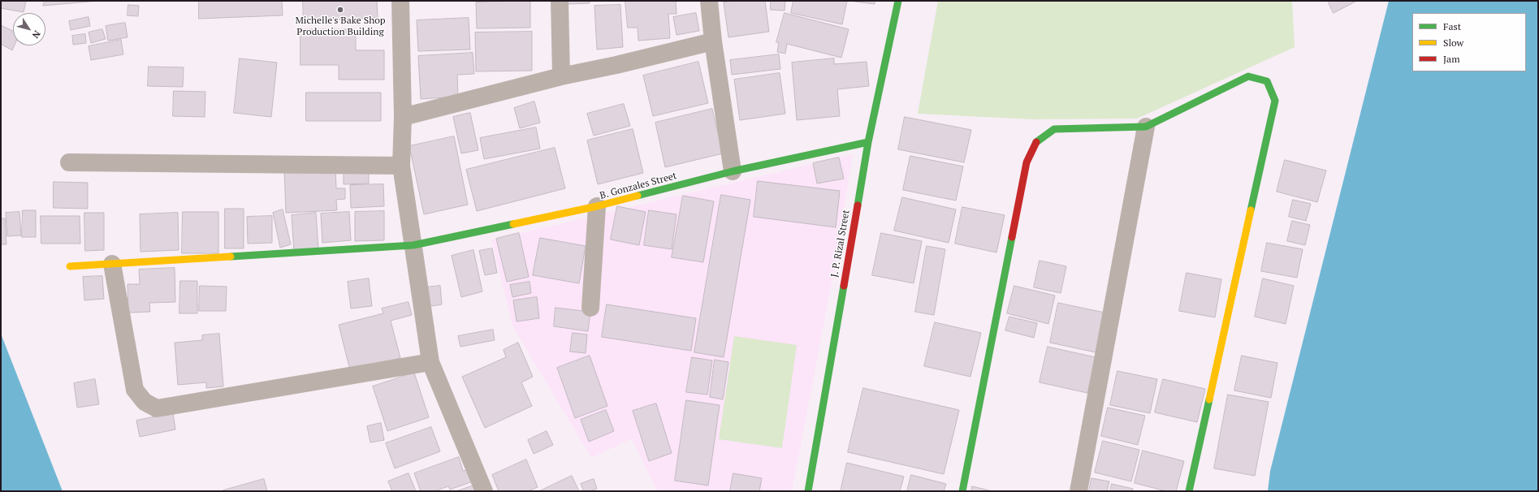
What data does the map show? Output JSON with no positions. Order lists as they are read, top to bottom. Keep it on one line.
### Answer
{"streets":{"street":["B. Gonzales Street","J. P. Rizal Street"]},"crossings":[["B. Gonzales Street","J. P. Rizal Street"]],"places":["Michelle's Bake Shop Production Building"],"legend":["Fast","Slow","Jam"],"north":"bottom right"}
